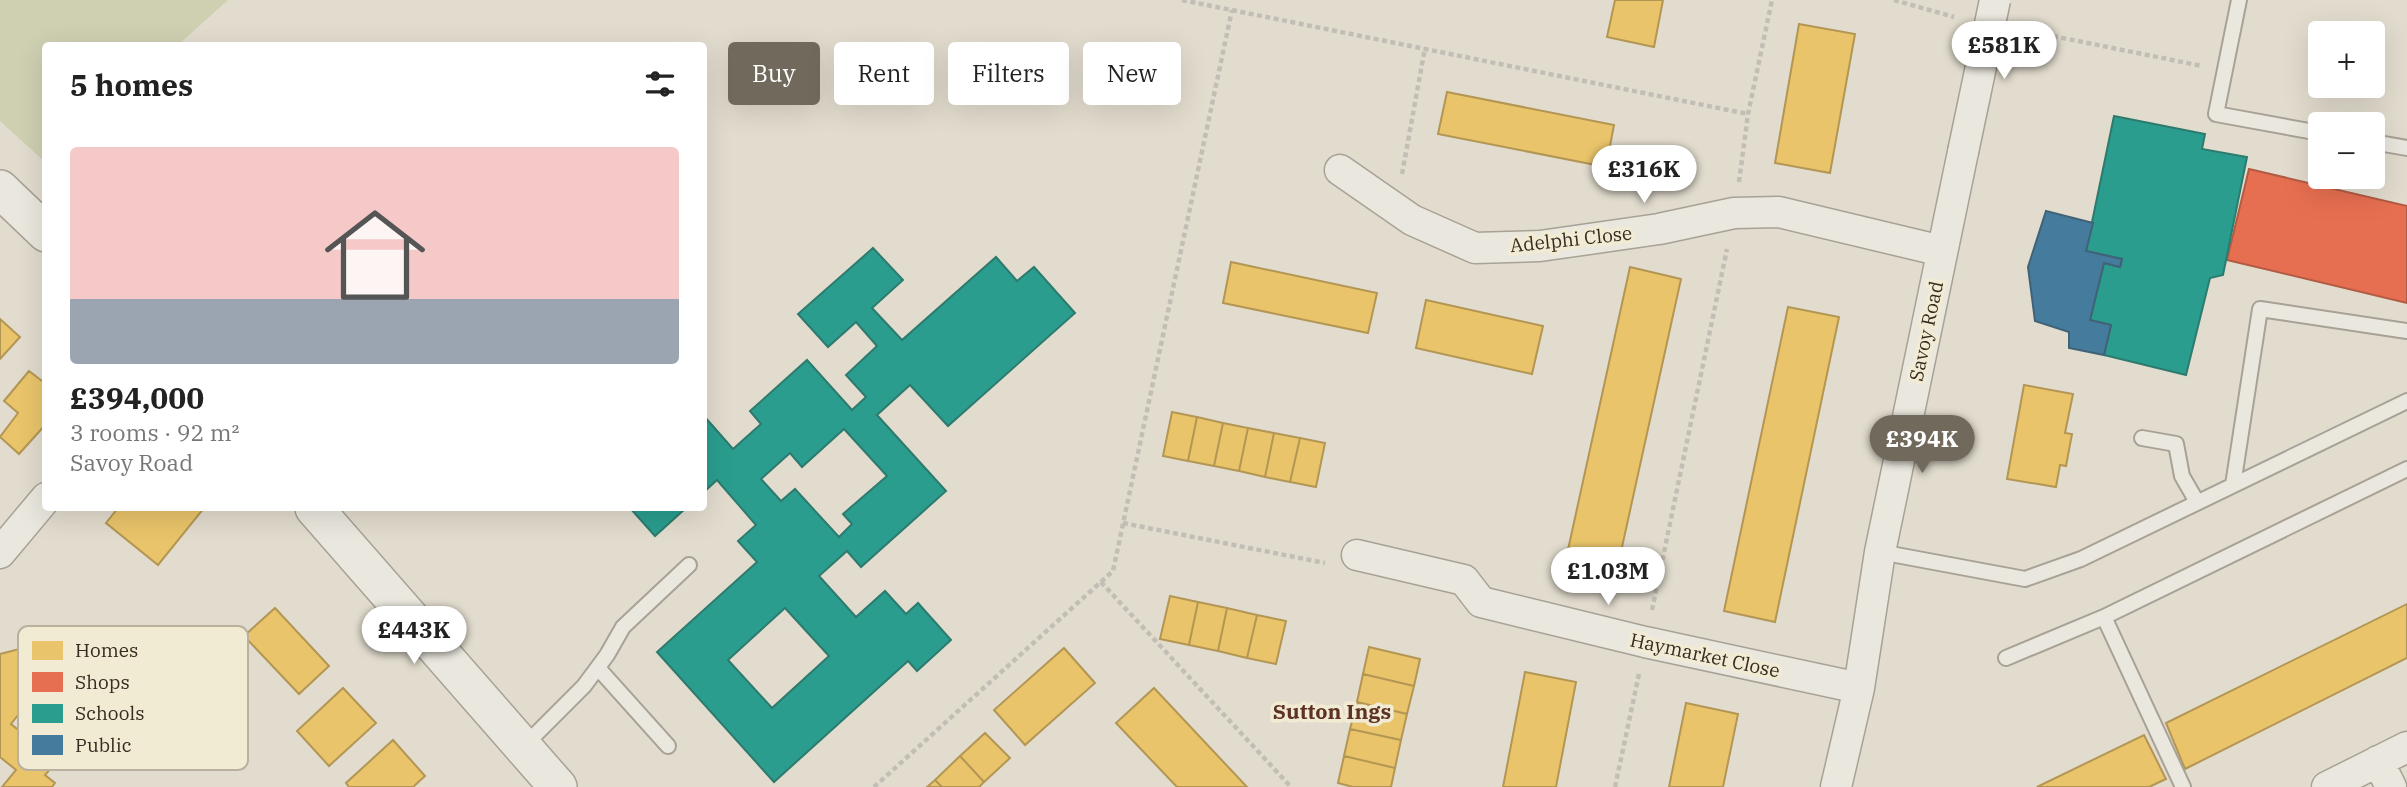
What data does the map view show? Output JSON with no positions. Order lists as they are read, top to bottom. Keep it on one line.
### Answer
{"streets":{"street":["Adelphi Close","Savoy Road","Haymarket Close"]},"crossings":[["Adelphi Close","Savoy Road"],["Savoy Road","Haymarket Close"]],"districts":["Sutton Ings"],"legend":["Homes","Shops","Schools","Public"],"page":{"map_buttons":["+","−"],"price":["£581K","£316K","£394K","£1.03M","£443K"],"chip":["Buy","Rent","Filters","New"],"heading":"5 homes","list":[{"name":"£394,000","note":"3 rooms · 92 m² · Savoy Road"}]}}
